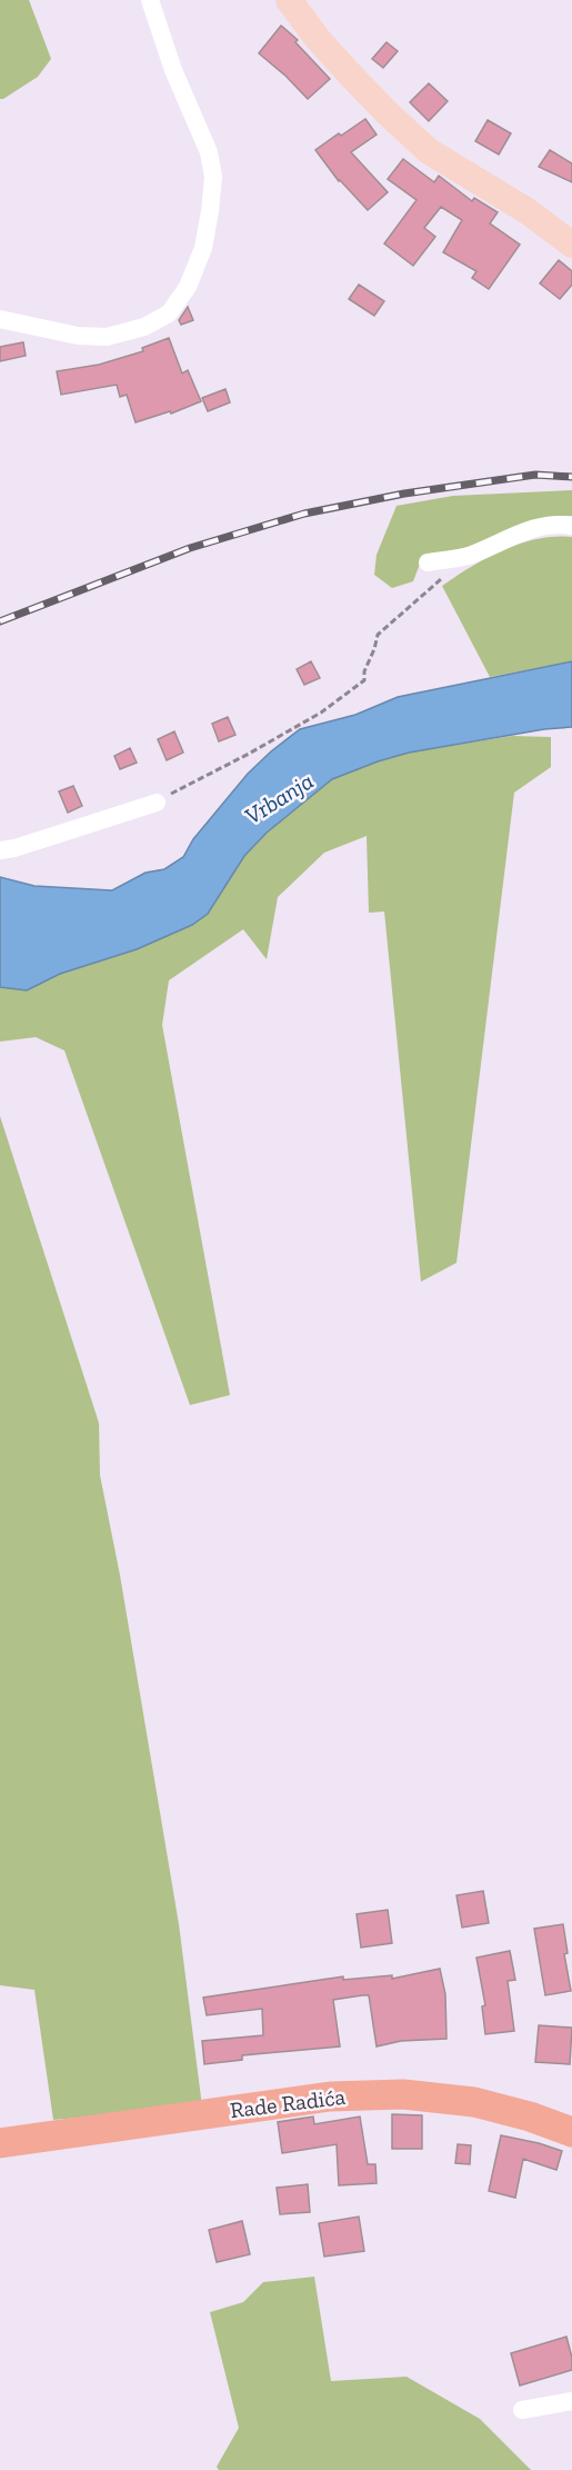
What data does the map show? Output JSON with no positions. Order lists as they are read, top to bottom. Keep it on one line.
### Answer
{"streets":{"main road":["Rade Radića"]},"water":["Vrbanja"]}
